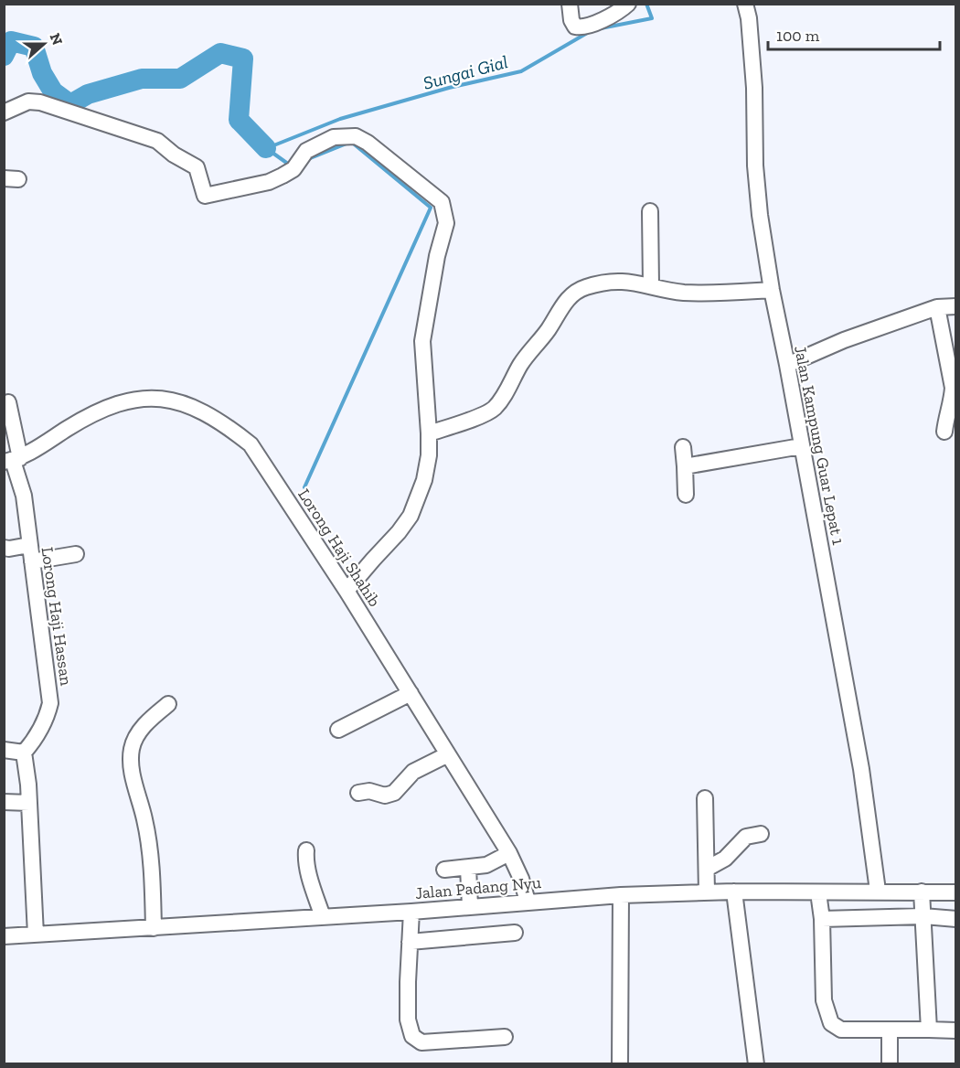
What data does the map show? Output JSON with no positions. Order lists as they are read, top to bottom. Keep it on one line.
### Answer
{"streets":{"street":["Jalan Kampung Guar Lepat 1","Lorong Haji Shahib","Lorong Haji Hassan","Jalan Padang Nyu"]},"crossings":[["Jalan Kampung Guar Lepat 1","Jalan Padang Nyu"],["Lorong Haji Shahib","Lorong Haji Hassan"],["Lorong Haji Shahib","Jalan Padang Nyu"]],"water":["Sungai Gial"],"scale_bar":"100 m","north":"right"}
